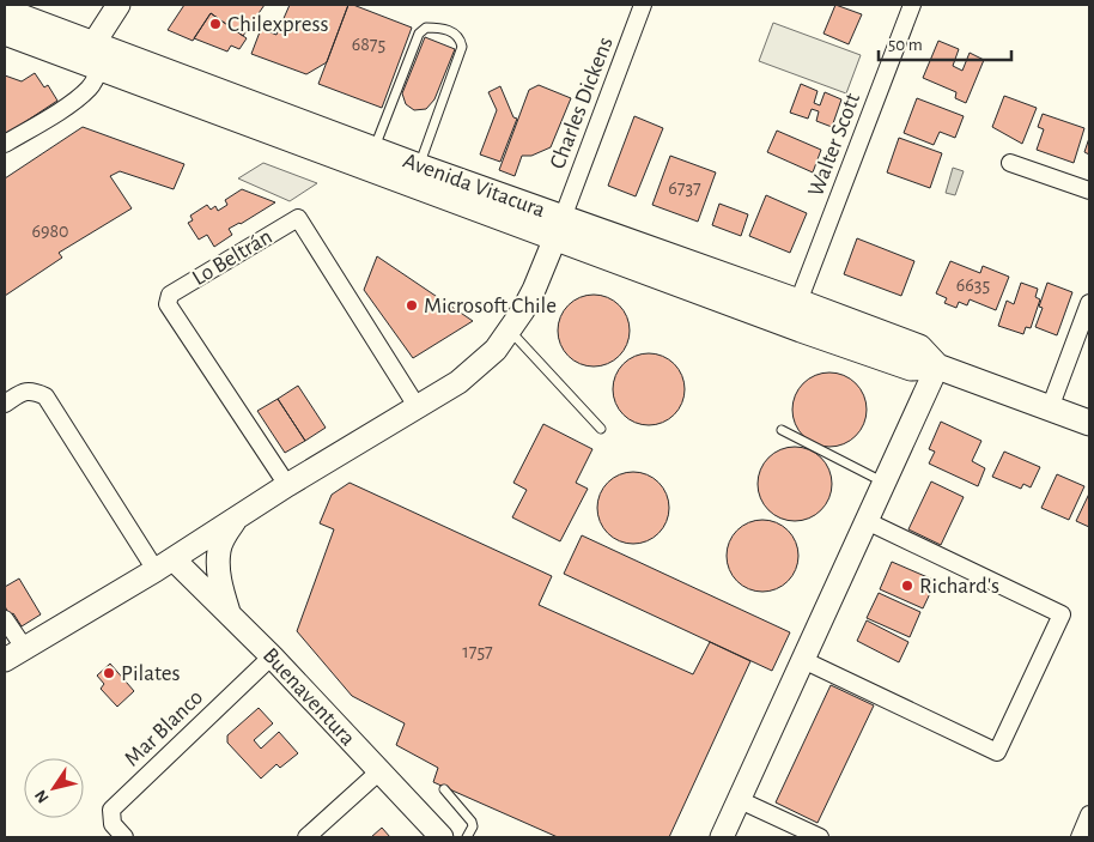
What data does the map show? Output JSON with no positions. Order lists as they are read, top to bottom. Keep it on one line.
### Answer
{"streets":{"main road":["Avenida Vitacura"],"street":["Charles Dickens","Walter Scott","Lo Beltrán","Buenaventura","Mar Blanco"]},"crossings":[["Charles Dickens","Avenida Vitacura"],["Walter Scott","Avenida Vitacura"],["Buenaventura","Mar Blanco"]],"places":["Chilexpress","Microsoft Chile","Richard's","Pilates"],"house_numbers":["6875","6737","6980","6635","1757"],"scale_bar":"50 m","north":"bottom left"}
